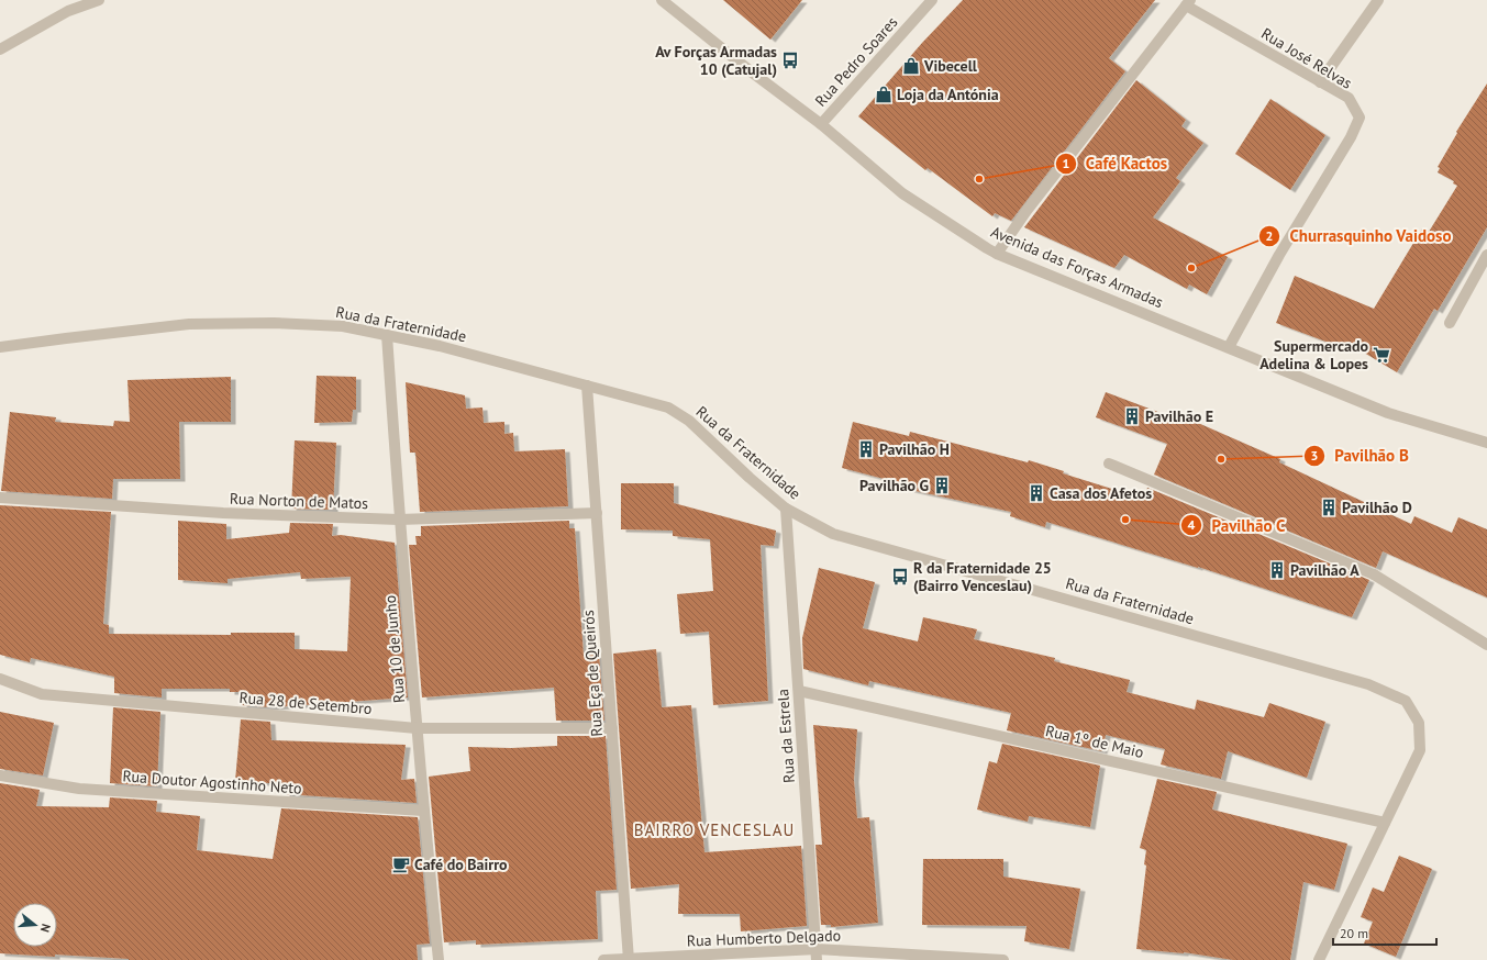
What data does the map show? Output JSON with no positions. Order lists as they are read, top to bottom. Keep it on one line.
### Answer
{"streets":{"street":["Rua José Relvas","Rua Pedro Soares","Avenida das Forças Armadas","Rua da Fraternidade","Rua Norton de Matos","Rua 10 de Junho","Rua Eça de Queirós","Rua 28 de Setembro","Rua da Estrela","Rua 1º de Maio","Rua Doutor Agostinho Neto","Rua Humberto Delgado"]},"crossings":[["Rua José Relvas","Avenida das Forças Armadas"],["Rua Pedro Soares","Avenida das Forças Armadas"],["Rua da Fraternidade","Rua 10 de Junho"],["Rua da Fraternidade","Rua Eça de Queirós"],["Rua da Fraternidade","Rua da Estrela"],["Rua da Fraternidade","Rua 1º de Maio"],["Rua Norton de Matos","Rua 10 de Junho"],["Rua Norton de Matos","Rua Eça de Queirós"],["Rua 10 de Junho","Rua 28 de Setembro"],["Rua 10 de Junho","Rua Doutor Agostinho Neto"],["Rua Eça de Queirós","Rua 28 de Setembro"],["Rua Eça de Queirós","Rua Humberto Delgado"],["Rua da Estrela","Rua 1º de Maio"],["Rua da Estrela","Rua Humberto Delgado"]],"districts":["BAIRRO VENCESLAU"],"places":{"bus stop":["Av Forças Armadas 10 (Catujal)","R da Fraternidade 25 (Bairro Venceslau)"],"shop":["Vibecell","Loja da Antónia"],"other":["Café Kactos","Churrasquinho Vaidoso","Pavilhão B","Pavilhão C"],"supermarket":["Supermercado Adelina & Lopes"],"building":["Pavilhão E","Pavilhão H","Pavilhão G","Casa dos Afetos","Pavilhão D","Pavilhão A"],"cafe":["Café do Bairro"]},"scale_bar":"20 m","north":"right"}
